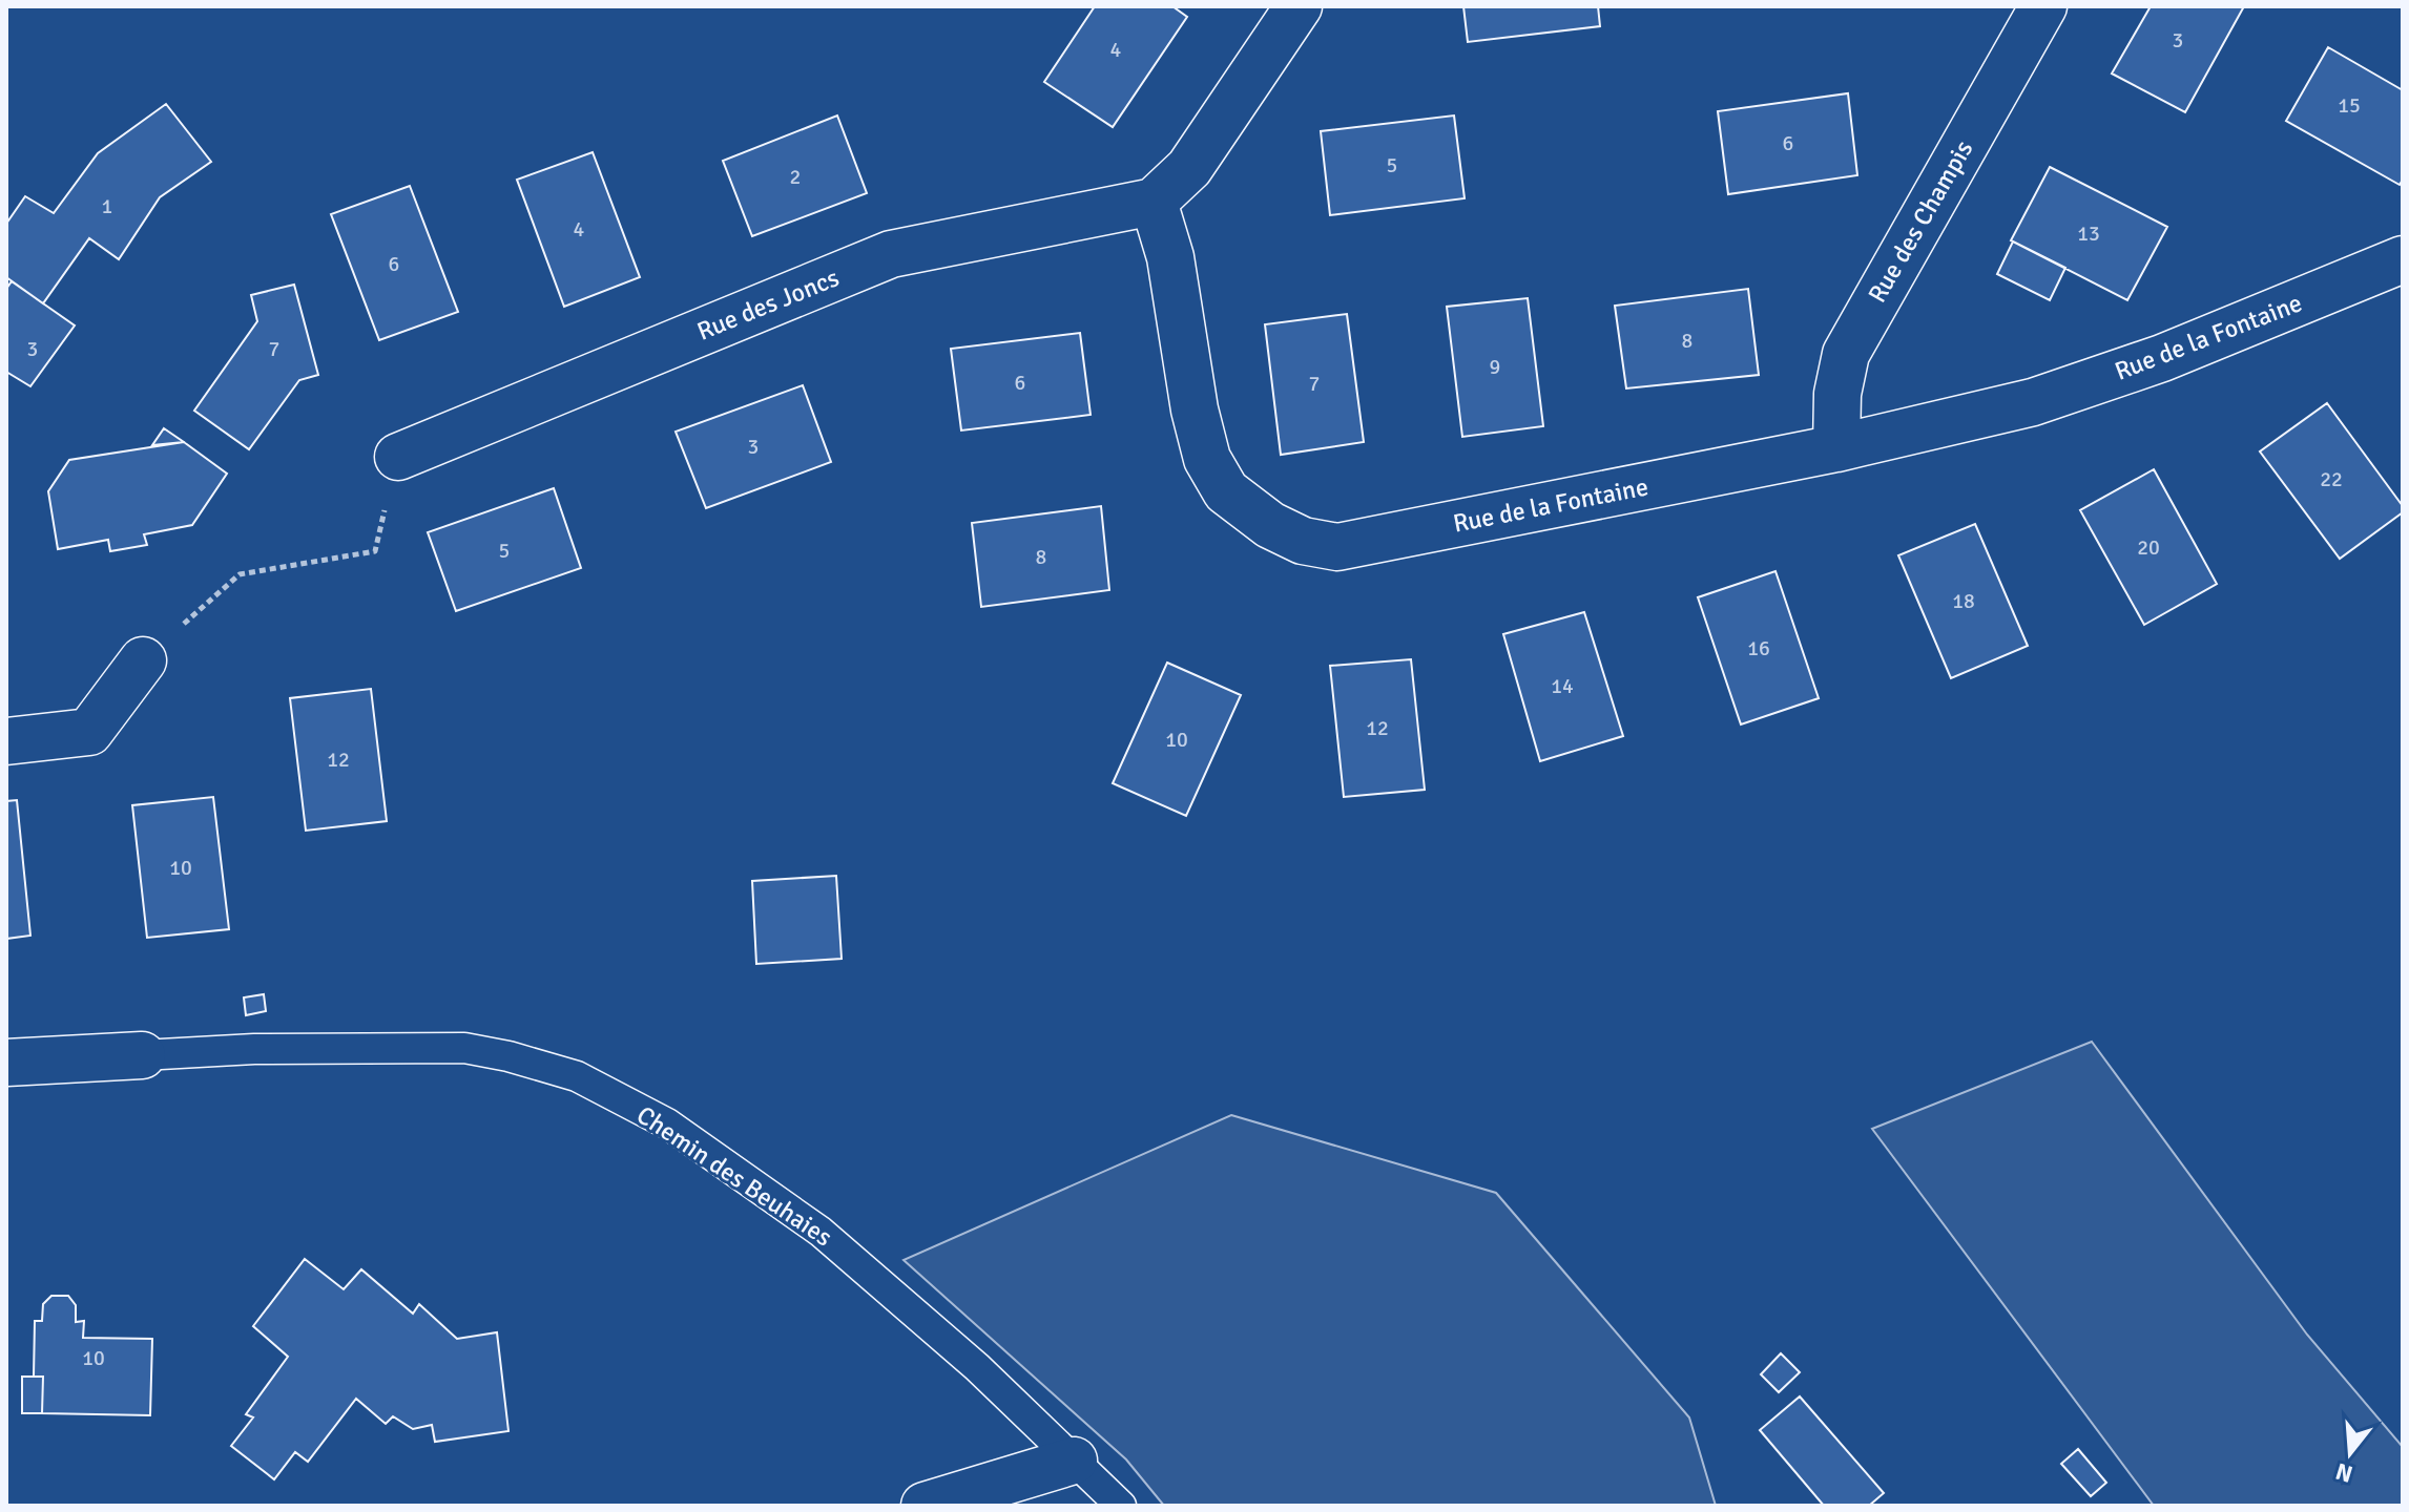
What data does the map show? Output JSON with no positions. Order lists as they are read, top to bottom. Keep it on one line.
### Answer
{"streets":{"street":["Rue des Champis","Rue des Joncs","Rue de la Fontaine","Chemin des Beuhaies"]},"crossings":[["Rue des Champis","Rue de la Fontaine"],["Rue des Joncs","Rue de la Fontaine"]],"house_numbers":["3","4","15","6","5","2","1","4","13","6","8","3","7","9","6","7","3","22","20","5","8","18","16","14","12","10","12","10","10"],"north":"bottom"}
